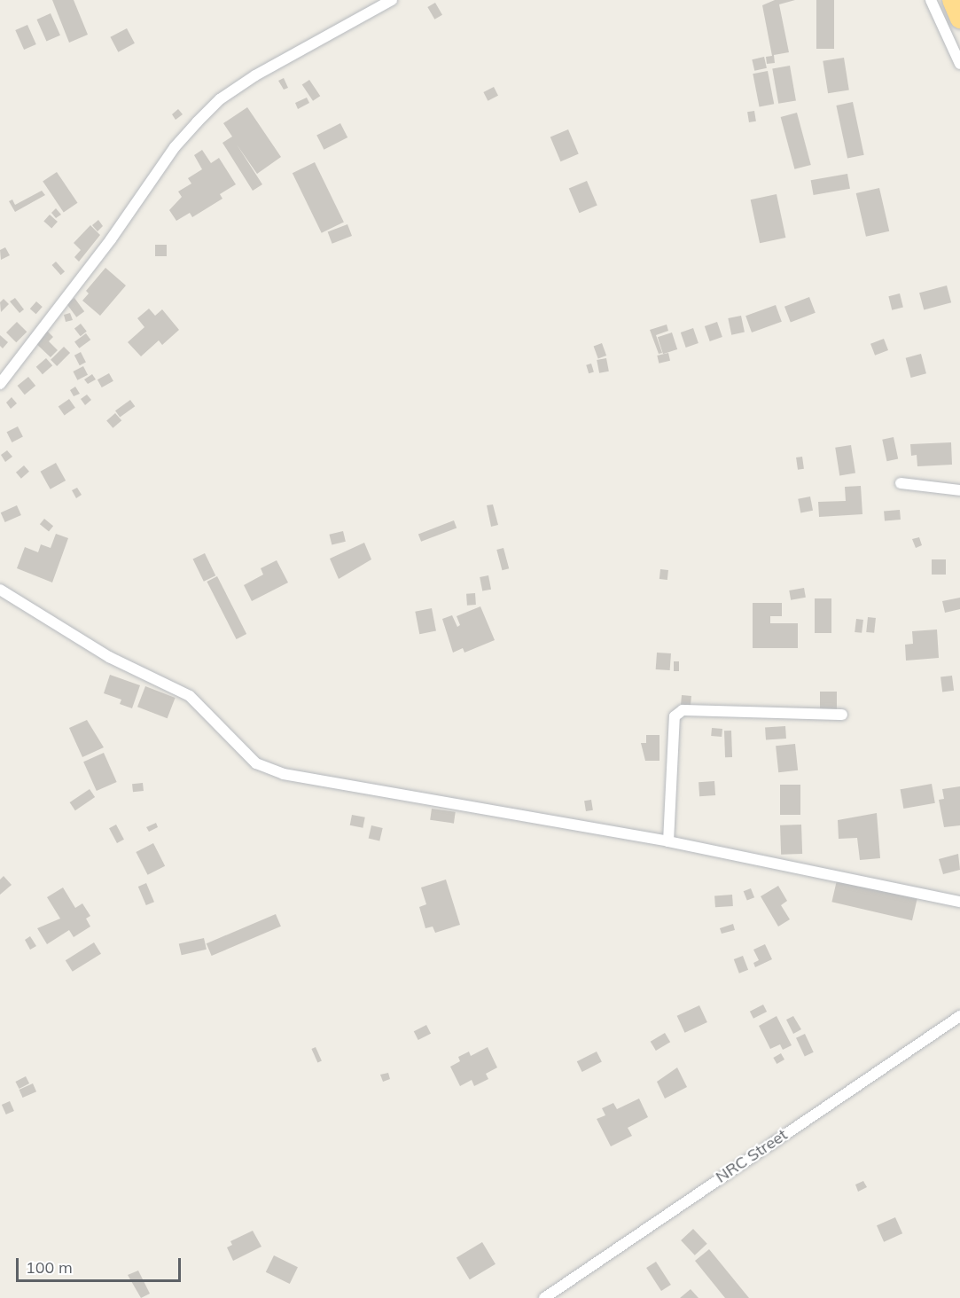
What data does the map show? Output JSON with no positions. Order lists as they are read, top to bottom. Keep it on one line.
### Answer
{"streets":{"street":["NRC Street"]},"scale_bar":"100 m"}
